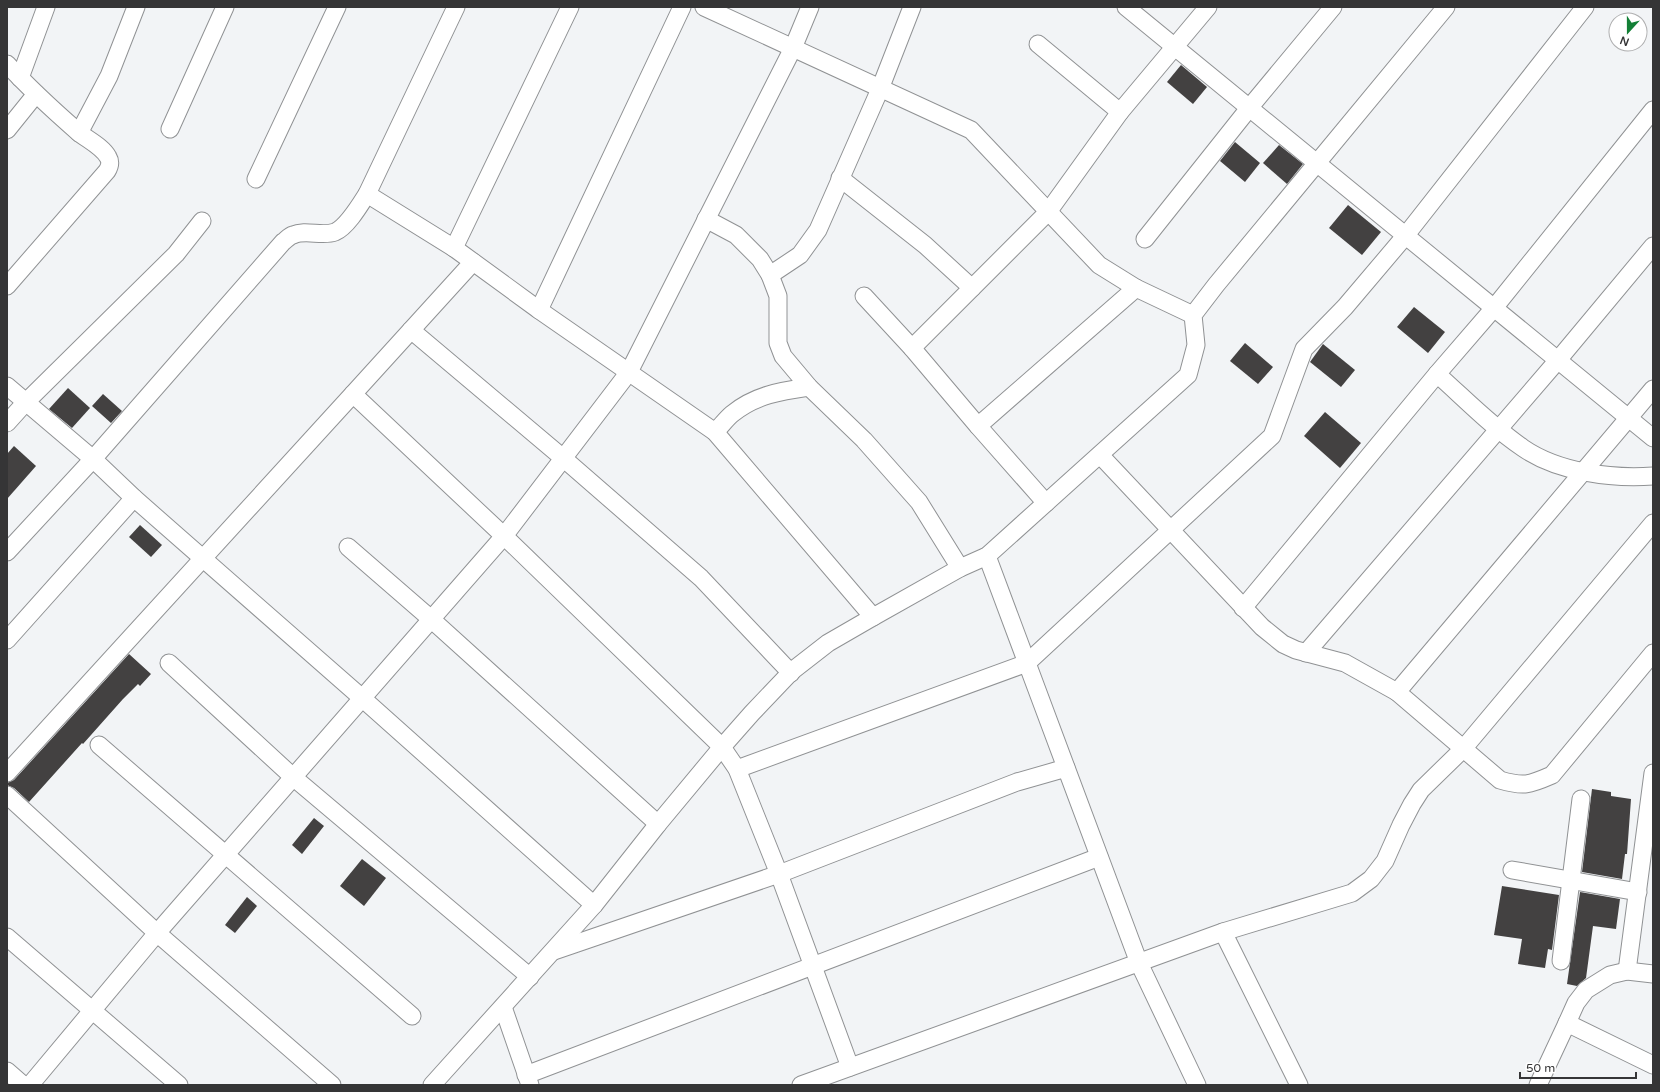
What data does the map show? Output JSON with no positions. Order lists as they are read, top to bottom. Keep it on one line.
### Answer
{"scale_bar":"50 m","north":"bottom"}
